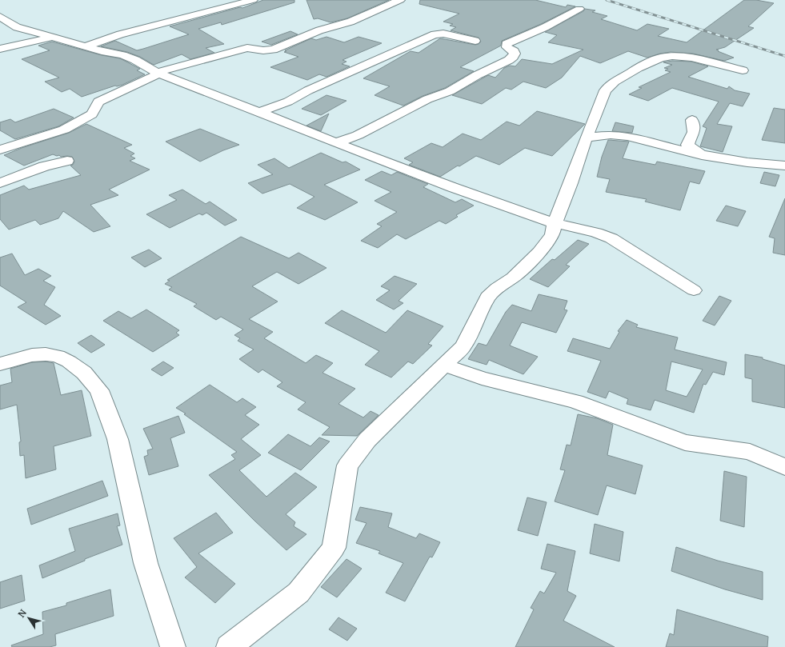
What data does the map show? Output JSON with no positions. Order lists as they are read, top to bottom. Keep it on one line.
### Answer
{"north":"top left"}
